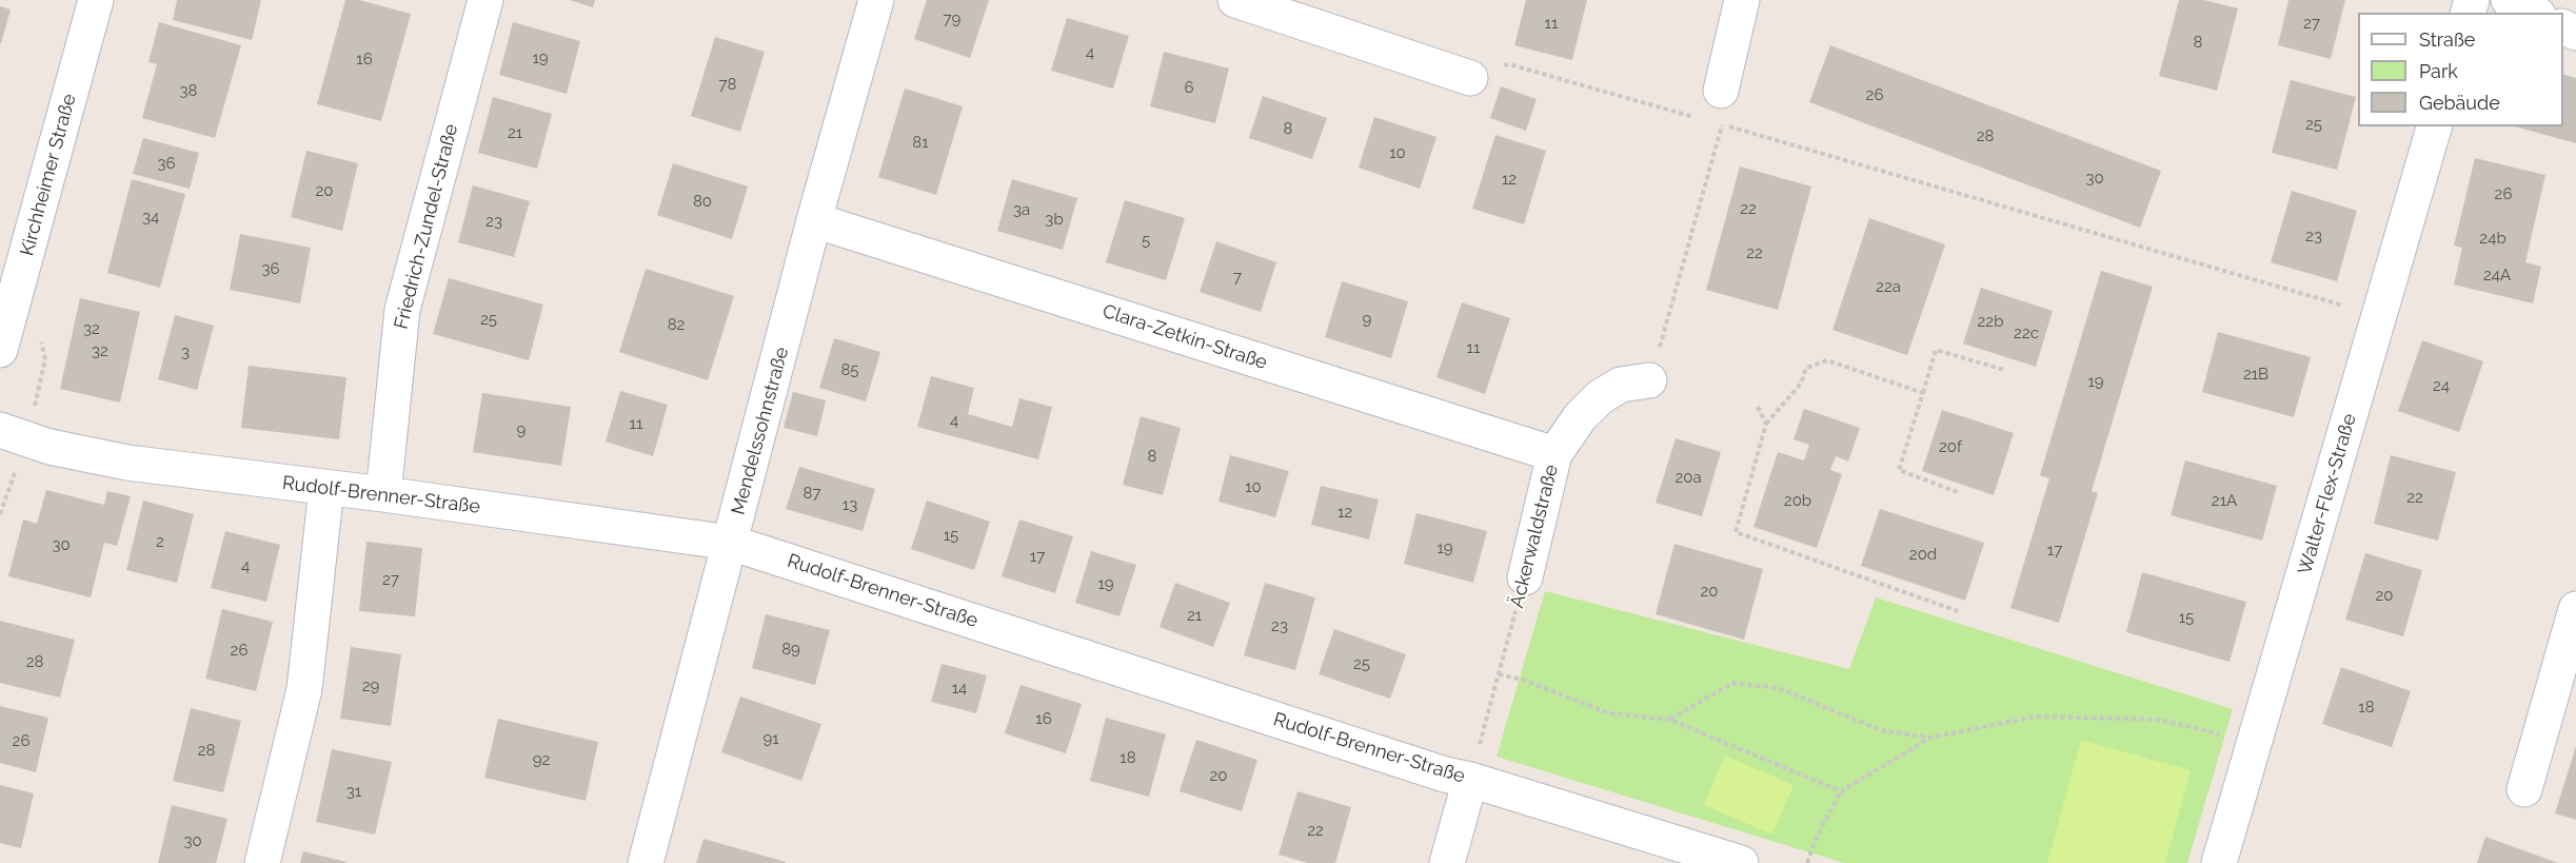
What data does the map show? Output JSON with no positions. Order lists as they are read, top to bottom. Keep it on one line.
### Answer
{"streets":{"street":["Kirchheimer Straße","Friedrich-Zundel-Straße","Clara-Zetkin-Straße","Mendelssohnstraße","Walter-Flex-Straße","Rudolf-Brenner-Straße","Äckerwaldstraße"]},"crossings":[["Friedrich-Zundel-Straße","Rudolf-Brenner-Straße"],["Clara-Zetkin-Straße","Mendelssohnstraße"],["Clara-Zetkin-Straße","Äckerwaldstraße"],["Mendelssohnstraße","Rudolf-Brenner-Straße"],["Rudolf-Brenner-Straße","Äckerwaldstraße"]],"house_numbers":["79","11","27","8","4","19","16","78","6","38","26","25","8","21","28","81","10","36","30","12","20","26","80","22","3a","34","3b","23","23","24b","5","22","36","24A","7","22a","25","9","22b","82","32","22c","11","32","3","85","21B","19","24","4","11","9","20f","8","20a","10","87","22","20b","21A","13","12","15","2","30","19","17","20d","17","4","27","19","20","20","21","15","23","89","26","28","25","29","14","18","16","91","26","28","18","92","20","31","22","30"],"legend":["Straße","Park","Gebäude"]}
